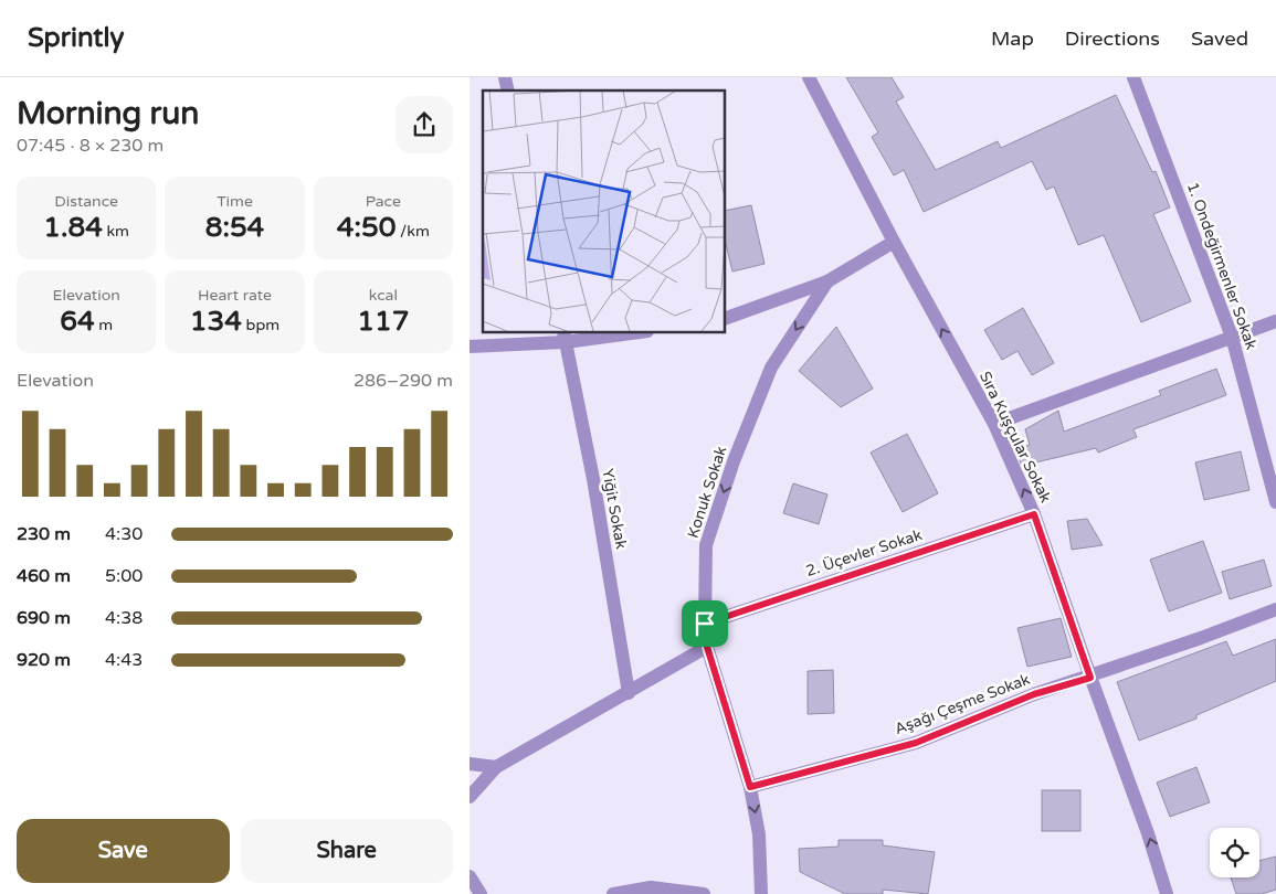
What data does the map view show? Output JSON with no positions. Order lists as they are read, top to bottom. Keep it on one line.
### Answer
{"streets":{"street":["1. Ondeğirmenler Sokak","Sıra Kuşçular Sokak","Konuk Sokak","Yiğit Sokak","2. Üçevler Sokak","Aşağı Çeşme Sokak"]},"crossings":[["Sıra Kuşçular Sokak","2. Üçevler Sokak"],["Sıra Kuşçular Sokak","Aşağı Çeşme Sokak"],["Konuk Sokak","2. Üçevler Sokak"],["Konuk Sokak","Aşağı Çeşme Sokak"]],"one_way":["Sıra Kuşçular Sokak","Konuk Sokak"],"page":{"header":"Sprintly","nav":["Map","Directions","Saved"],"heading":["Morning run","07:45 · 8 × 230 m"],"stats":[["Distance","1.84 km"],["Time","8:54"],["Pace","4:50 /km"],["Elevation","64 m"],["Heart rate","134 bpm"],["kcal","117"]],"chart":["Elevation","286–290 m"],"list":[{"name":"230 m","note":"4:30"},{"name":"460 m","note":"5:00"},{"name":"690 m","note":"4:38"},{"name":"920 m","note":"4:43"}],"buttons":["Save","Share"]}}
